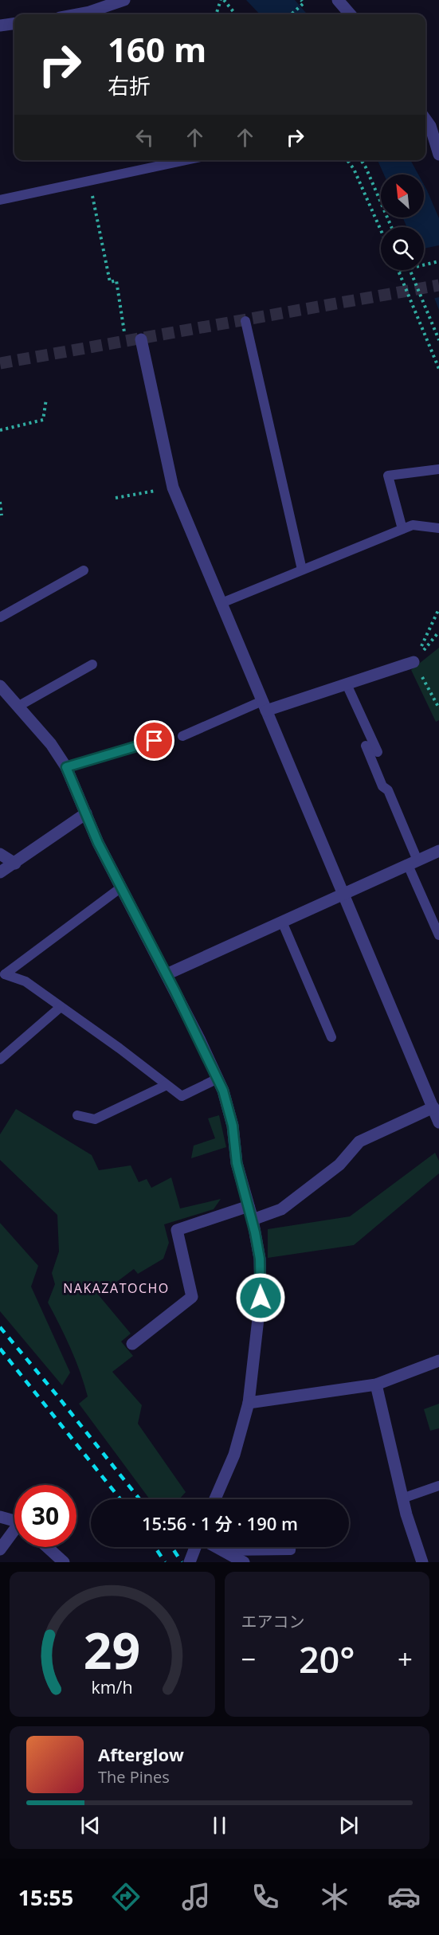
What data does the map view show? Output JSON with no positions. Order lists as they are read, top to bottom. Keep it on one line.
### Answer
{"districts":["NAKAZATOCHO"],"north":"top left","page":{"turn":["160 m","右折"],"limit":"30","trip":"15:56 · 1 分 · 190 m","tile":"エアコン","heat":["−","20°","+"],"song":["Afterglow","The Pines"],"tabs":"15:55","gauge":["29","km/h"]}}
